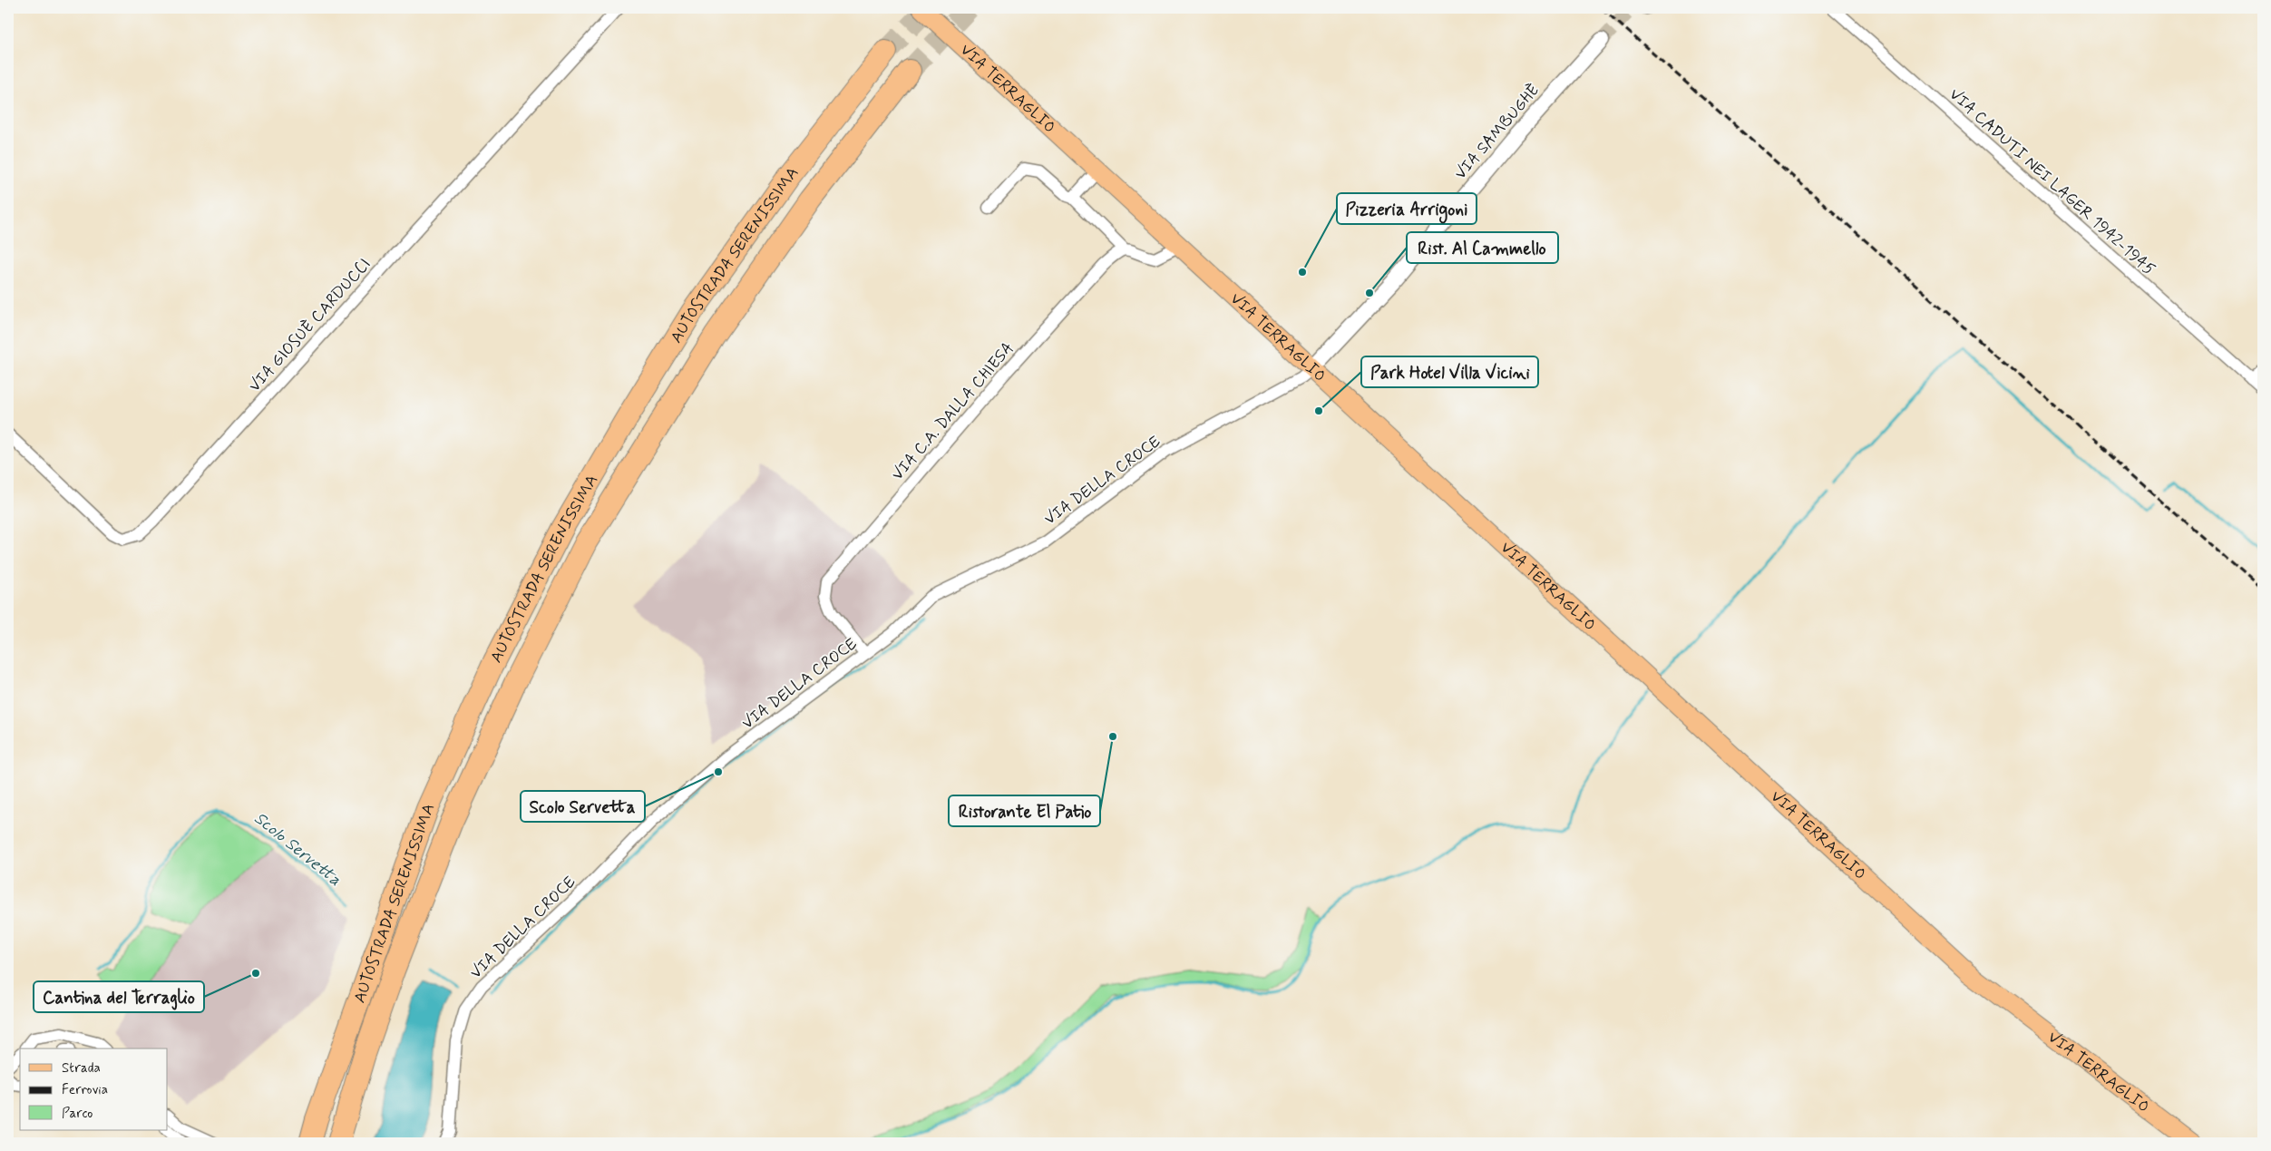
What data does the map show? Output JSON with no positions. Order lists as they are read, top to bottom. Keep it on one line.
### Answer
{"streets":{"highway":["AUTOSTRADA SERENISSIMA"],"main road":["VIA TERRAGLIO"],"street":["VIA SAMBUGHÈ","VIA CADUTI NEI LAGER 1942-1945","VIA GIOSUÈ CARDUCCI","VIA C.A. DALLA CHIESA","VIA DELLA CROCE"]},"crossings":[["VIA TERRAGLIO","VIA SAMBUGHÈ"],["VIA TERRAGLIO","VIA DELLA CROCE"],["VIA SAMBUGHÈ","VIA DELLA CROCE"],["VIA C.A. DALLA CHIESA","VIA DELLA CROCE"]],"water":["Scolo Servetta"],"places":["Pizzeria Arrigoni","Rist. Al Cammello","Park Hotel Villa Vicini","Ristorante El Patio","Scolo Servetta","Cantina del Terraglio"],"legend":["Strada","Ferrovia","Parco"]}
